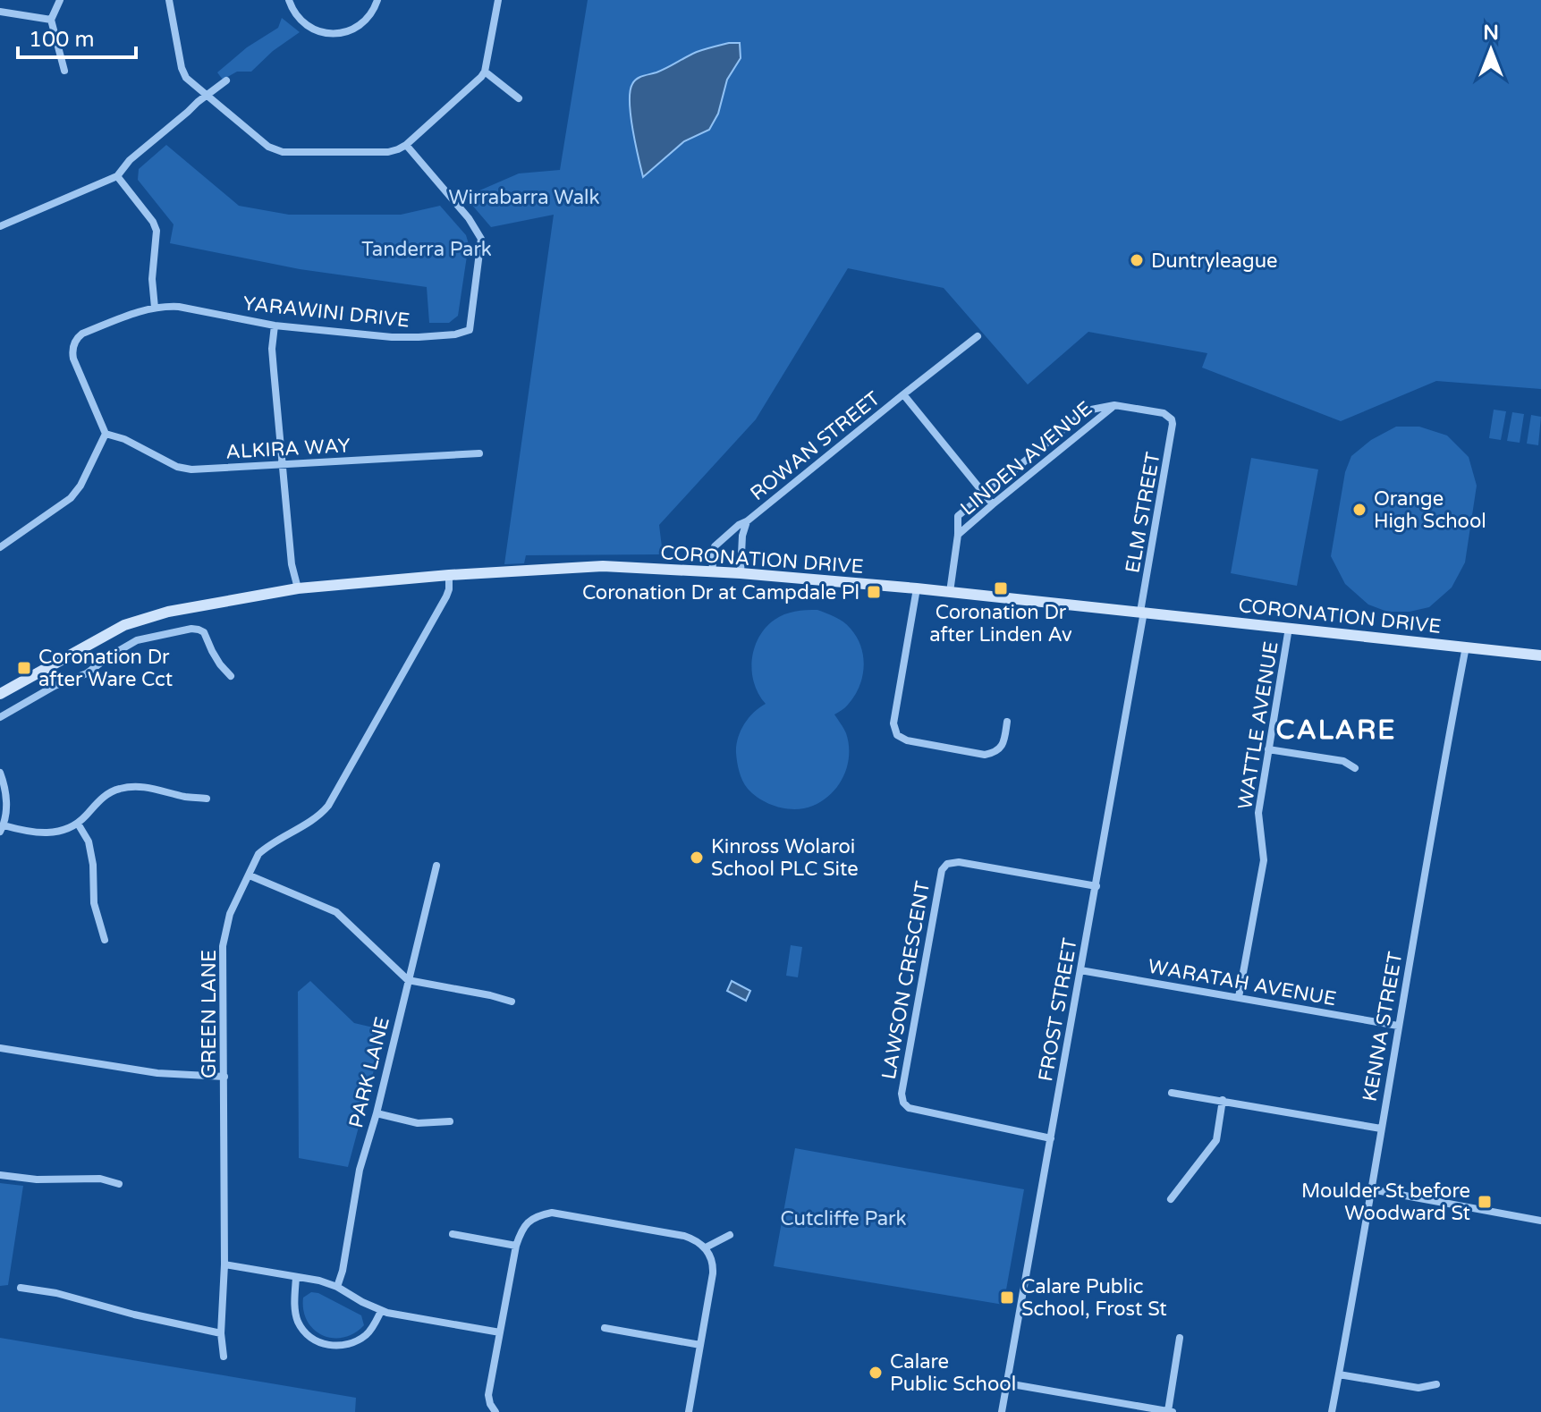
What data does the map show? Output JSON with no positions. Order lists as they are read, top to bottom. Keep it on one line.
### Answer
{"streets":{"main road":["CORONATION DRIVE"],"street":["YARAWINI DRIVE","ROWAN STREET","ALKIRA WAY","LINDEN AVENUE","ELM STREET","WATTLE AVENUE","LAWSON CRESCENT","WARATAH AVENUE","FROST STREET","GREEN LANE","KENNA STREET","PARK LANE"]},"crossings":[["YARAWINI DRIVE","ALKIRA WAY"],["ROWAN STREET","LINDEN AVENUE"],["ROWAN STREET","CORONATION DRIVE"],["LINDEN AVENUE","ELM STREET"],["LINDEN AVENUE","CORONATION DRIVE"],["ELM STREET","CORONATION DRIVE"],["ELM STREET","FROST STREET"],["CORONATION DRIVE","WATTLE AVENUE"],["CORONATION DRIVE","FROST STREET"],["CORONATION DRIVE","GREEN LANE"],["CORONATION DRIVE","KENNA STREET"],["WATTLE AVENUE","WARATAH AVENUE"],["LAWSON CRESCENT","FROST STREET"],["WARATAH AVENUE","FROST STREET"],["WARATAH AVENUE","KENNA STREET"]],"districts":["CALARE"],"parks":["Wirrabarra Walk","Tanderra Park","Cutcliffe Park"],"places":{"other":["Duntryleague","Orange High School","Kinross Wolaroi School PLC Site","Calare Public School"],"transit":["Coronation Dr after Linden Av","Coronation Dr at Campdale Pl","Coronation Dr after Ware Cct","Moulder St before Woodward St","Calare Public School, Frost St"]},"scale_bar":"100 m","north":"top"}
